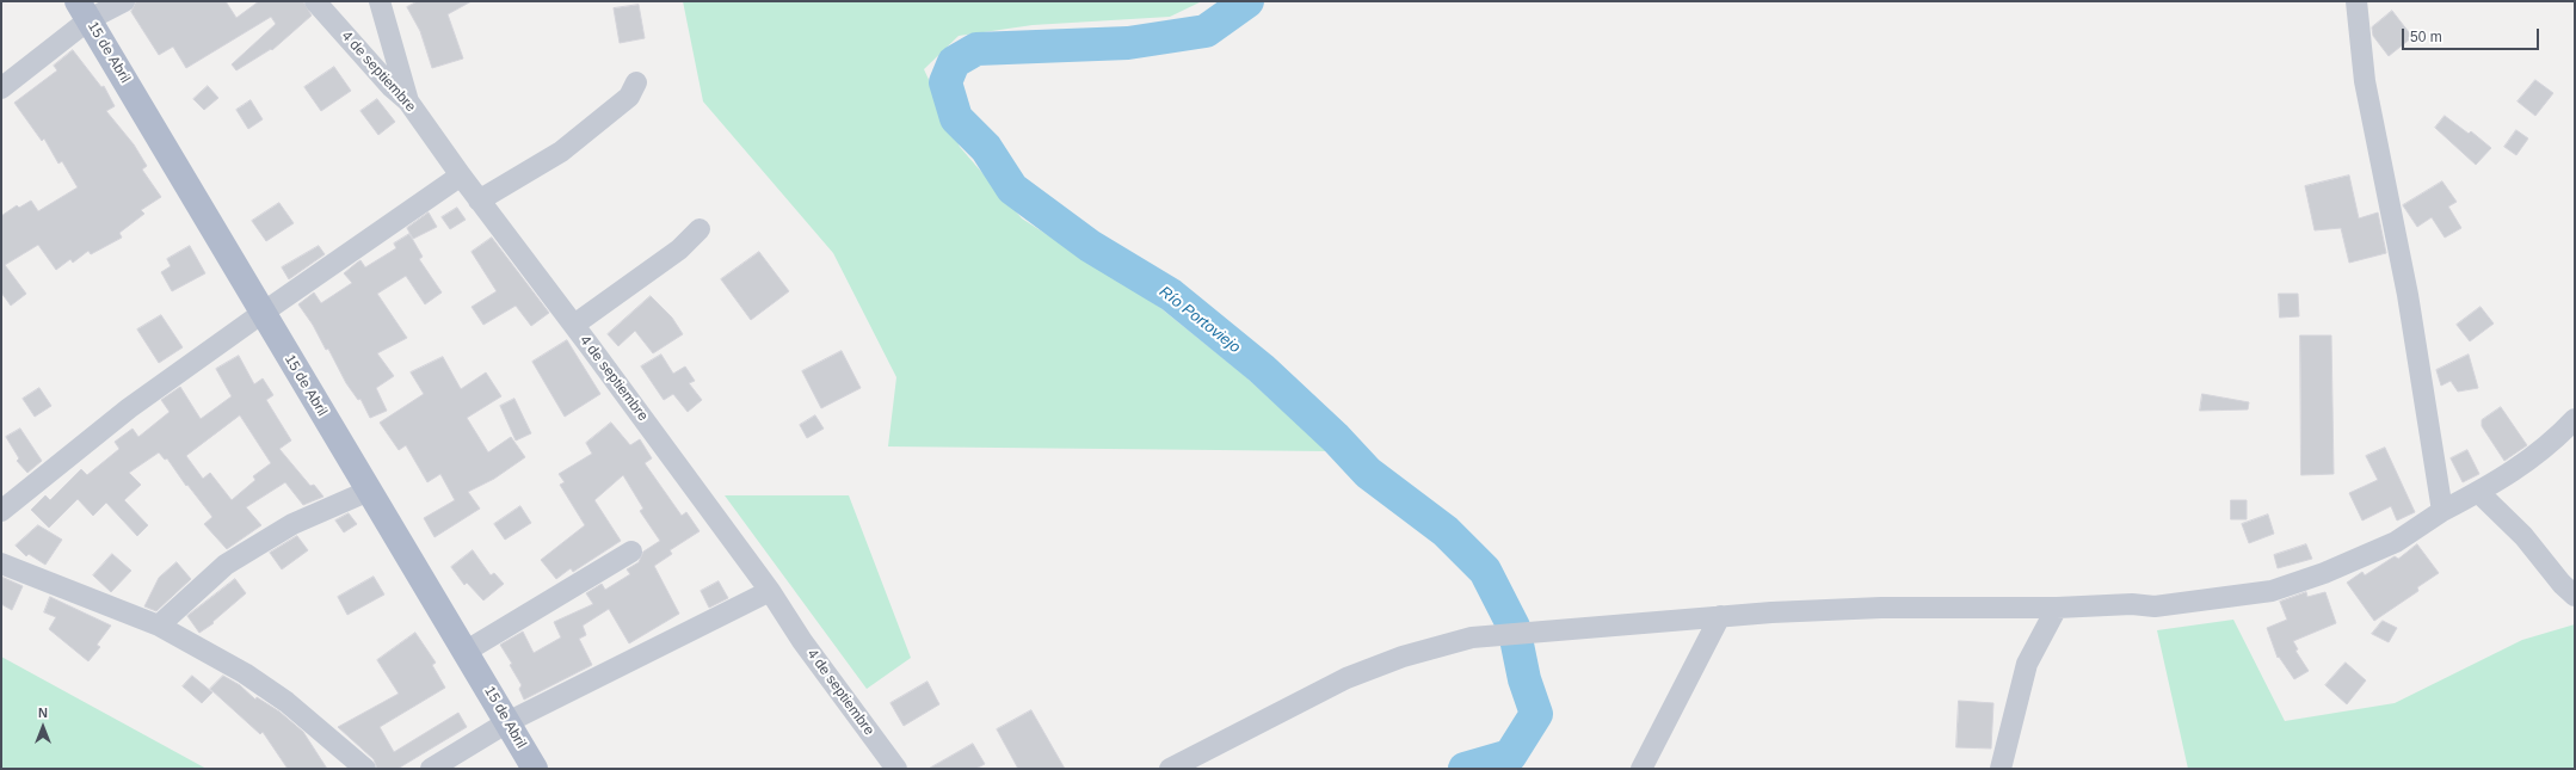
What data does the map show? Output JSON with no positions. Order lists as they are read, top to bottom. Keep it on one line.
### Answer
{"streets":{"main road":["15 de Abril"],"street":["4 de septiembre"]},"water":["Río Portoviejo"],"scale_bar":"50 m","north":"top"}
